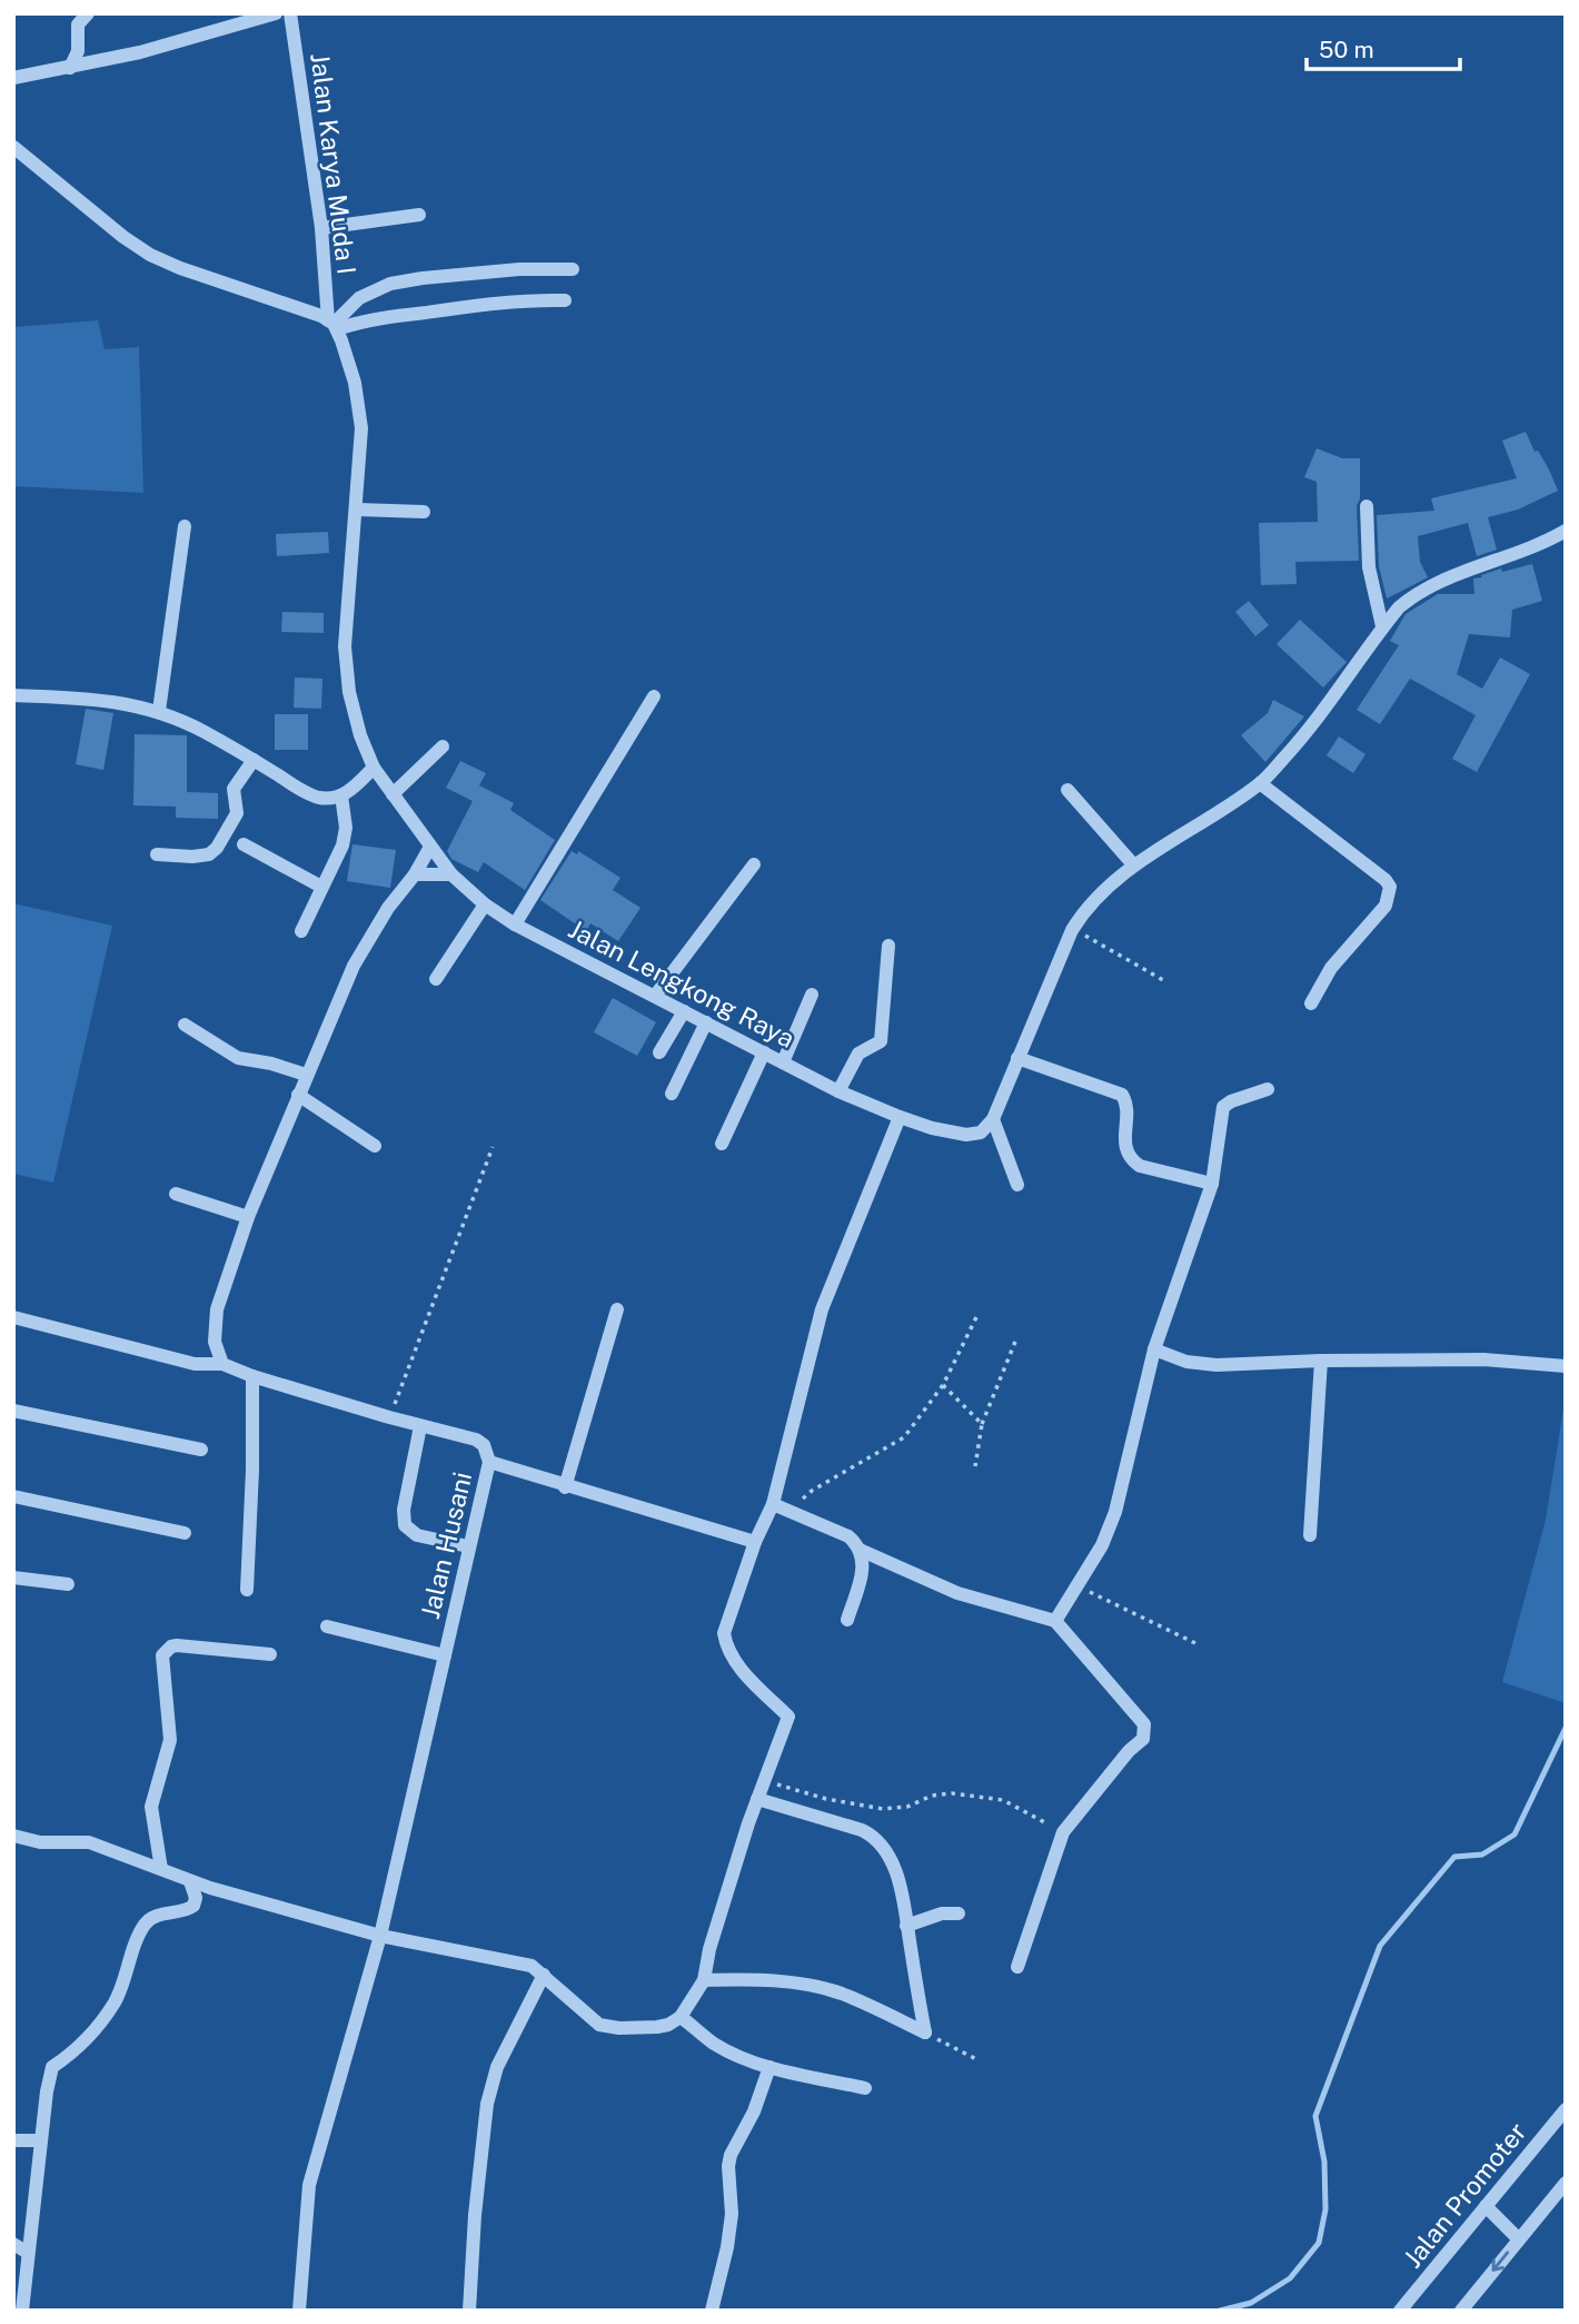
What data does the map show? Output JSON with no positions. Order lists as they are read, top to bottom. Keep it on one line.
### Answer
{"streets":{"street":["Jalan Karya Muda I","Jalan Lengkong Raya","Jalan Husani","Jalan Promoter"]},"crossings":[["Jalan Karya Muda I","Jalan Lengkong Raya"]],"scale_bar":"50 m"}
